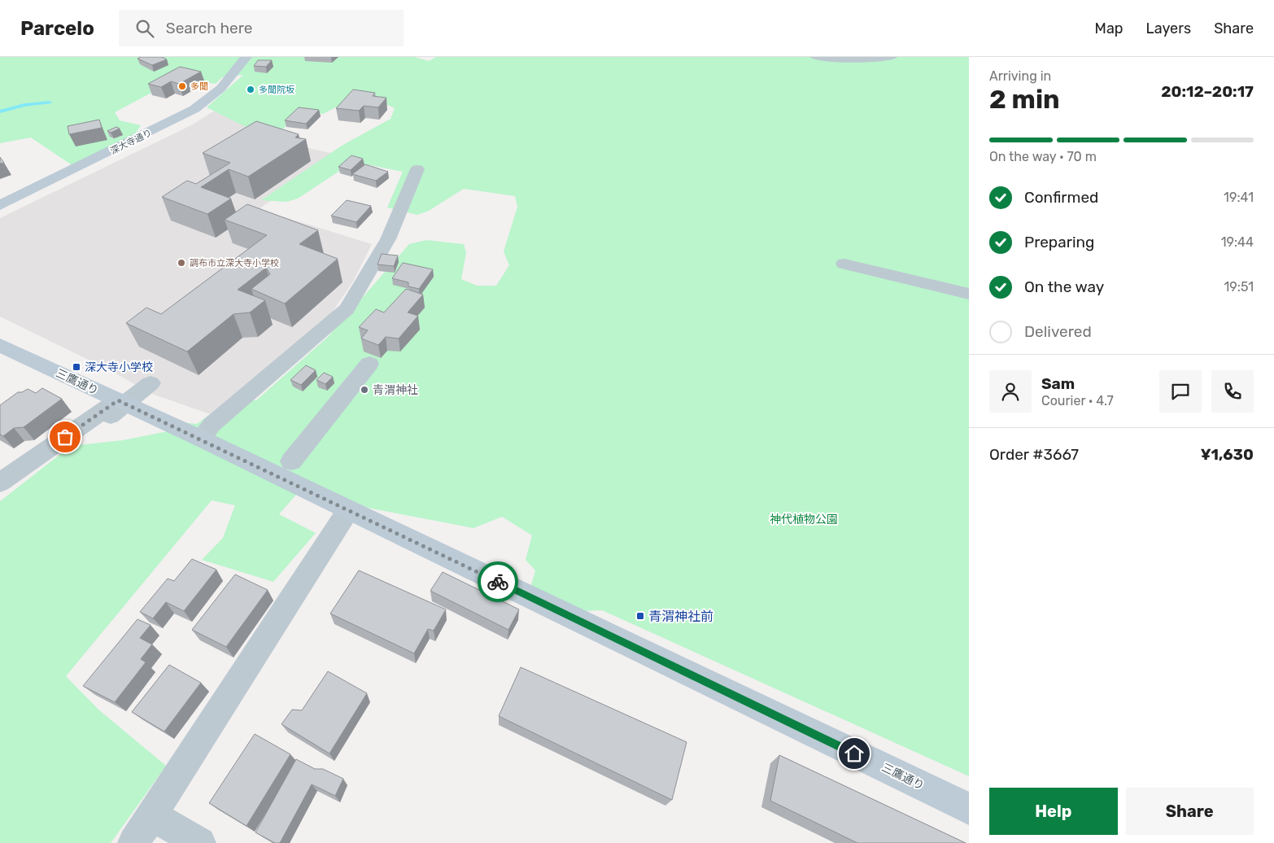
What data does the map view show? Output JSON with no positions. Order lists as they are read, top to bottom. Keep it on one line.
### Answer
{"streets":{"main road":["深大寺通り","三鷹通り"]},"parks":["神代植物公園"],"places":{"other":["多聞","多聞院坂","調布市立深大寺小学校","青渭神社"],"transit":["深大寺小学校","青渭神社前"]},"page":{"header":"Parcelo","search":"Search here","nav":["Map","Layers","Share"],"heading":["2 min","Arriving in","20:12–20:17"],"panel":["Sam","Courier · 4.7","Order #3667","¥1,630"],"bar":"On the way · 70 m","list":[["Confirmed","19:41"],["Preparing","19:44"],["On the way","19:51"],"Delivered"],"buttons":["Help","Share"]}}
